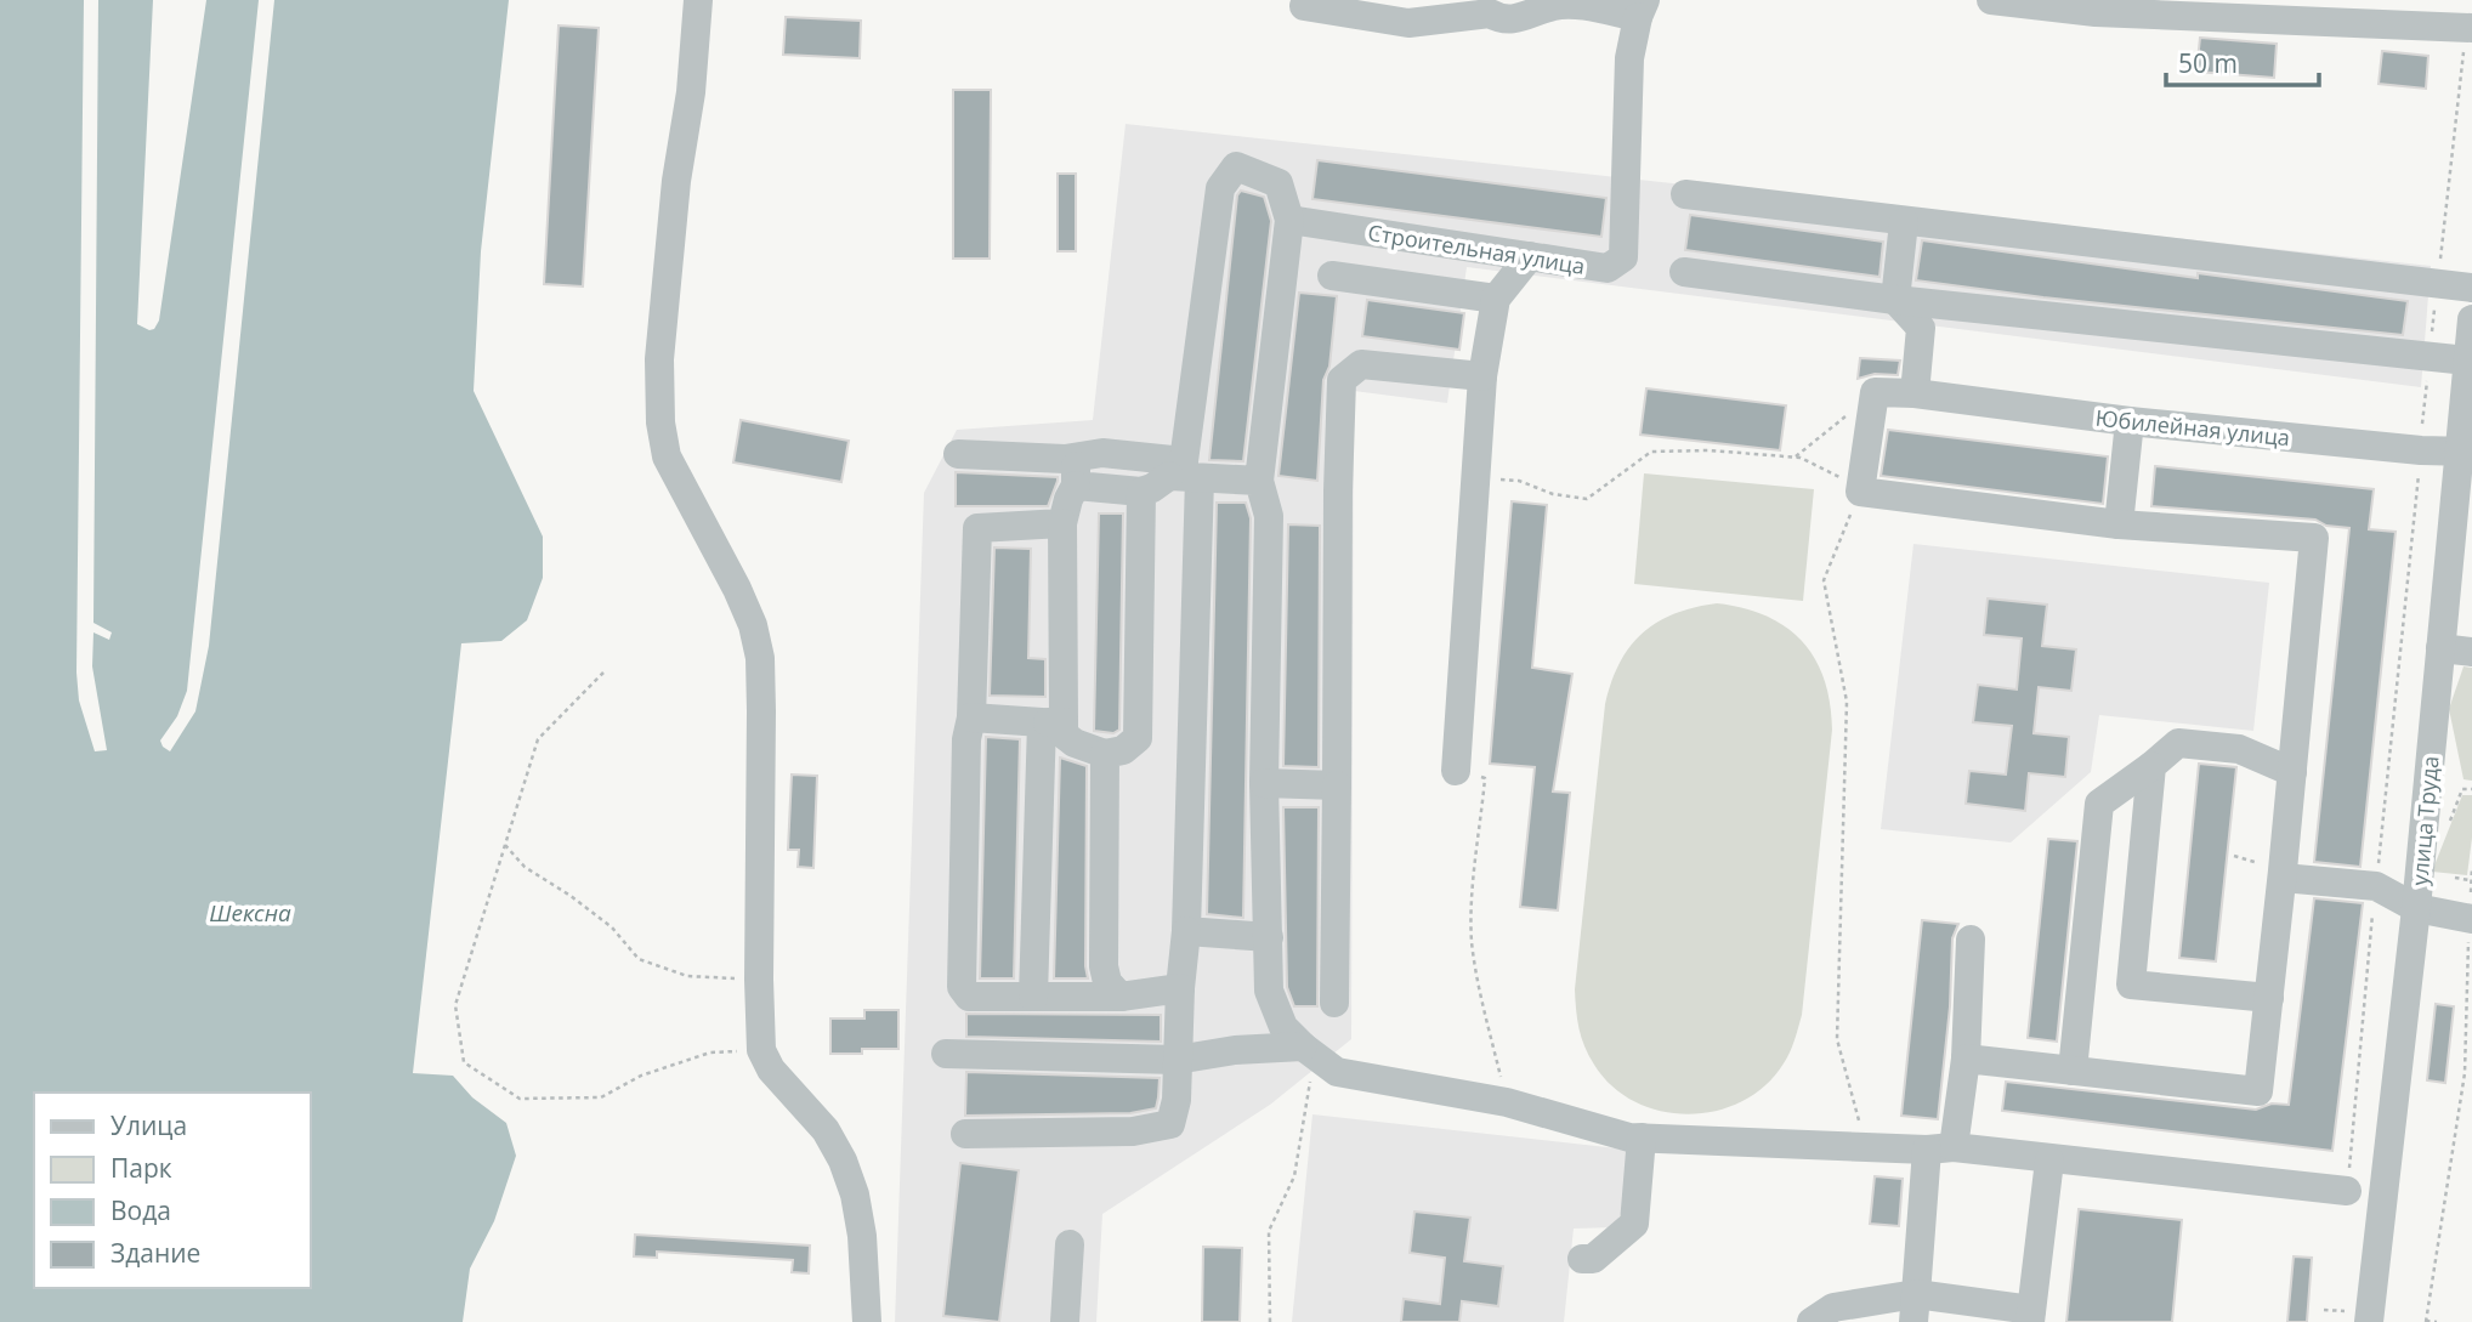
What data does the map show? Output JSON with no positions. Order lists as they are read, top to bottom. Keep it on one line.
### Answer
{"streets":{"street":["Строительная улица","Юбилейная улица","улица Труда"]},"crossings":[["Юбилейная улица","улица Труда"]],"water":["Шексна"],"legend":["Улица","Парк","Вода","Здание"],"scale_bar":"50 m"}
